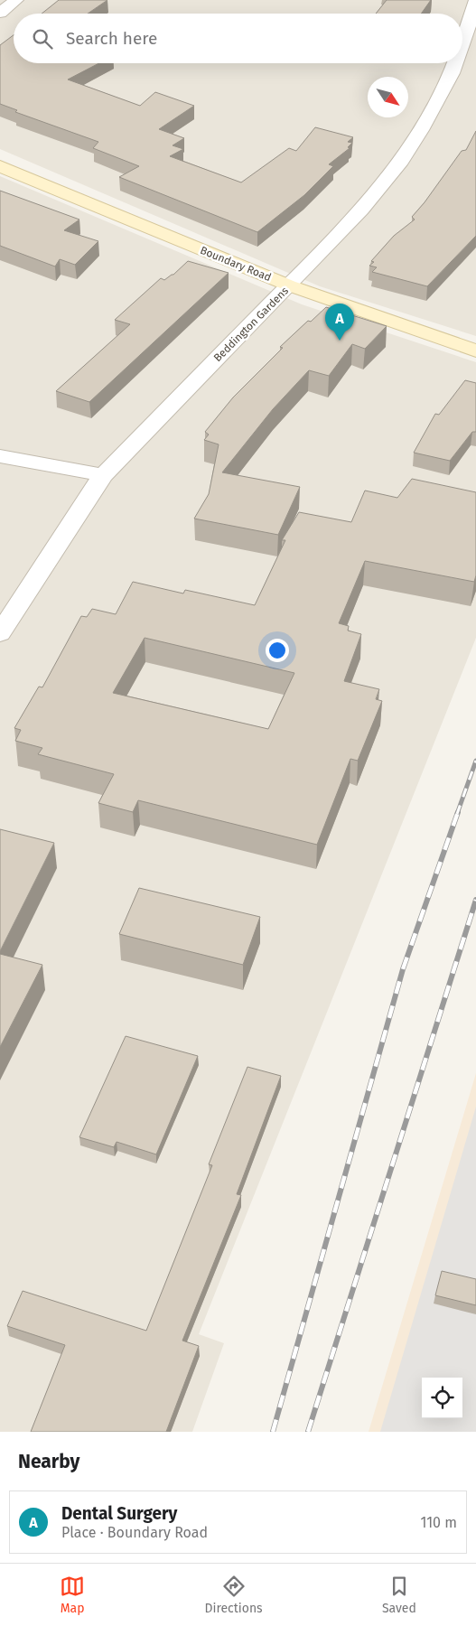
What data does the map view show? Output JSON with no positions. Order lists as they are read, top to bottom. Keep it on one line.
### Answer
{"streets":{"main road":["Boundary Road"],"street":["Beddington Gardens"]},"crossings":[["Boundary Road","Beddington Gardens"]],"north":"bottom right","page":{"search":"Search here","pins":"A","heading":"Nearby","list":[{"mark":"A","name":"Dental Surgery","note":"Place · Boundary Road","value":"110 m"}],"nav":["Map","Directions","Saved"]}}
